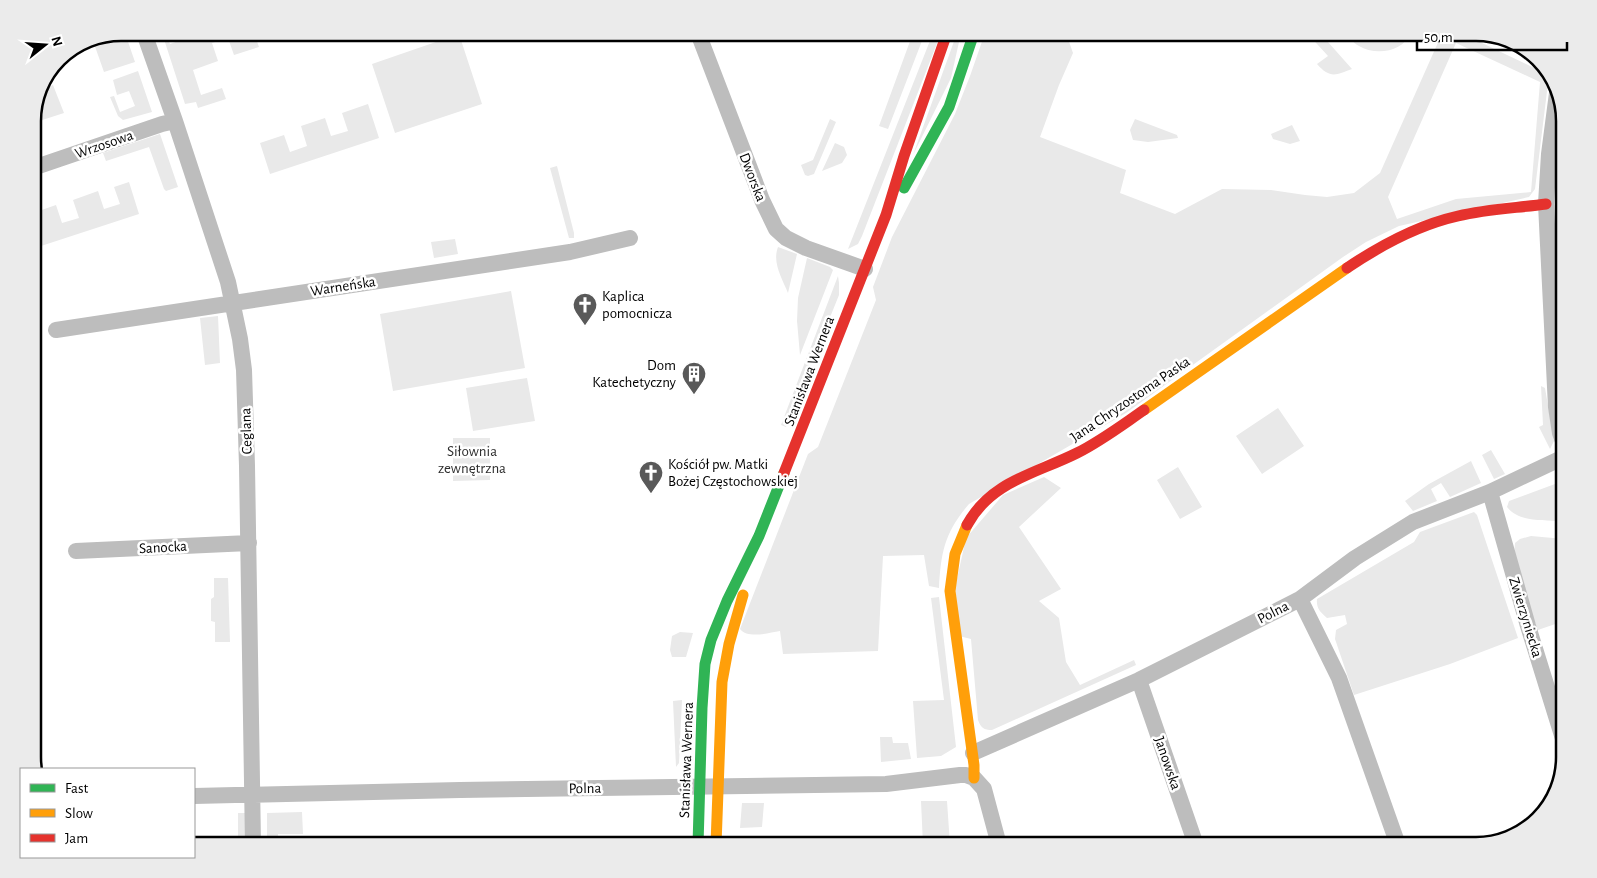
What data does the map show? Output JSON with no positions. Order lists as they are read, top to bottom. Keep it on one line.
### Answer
{"streets":{"street":["Wrzosowa","Dworska","Warneńska","Stanisława Wernera","Jana Chryzostoma Paska","Ceglana","Sanocka","Polna","Zwierzyniecka","Janowska"]},"crossings":[["Wrzosowa","Ceglana"],["Dworska","Stanisława Wernera"],["Warneńska","Ceglana"],["Stanisława Wernera","Polna"],["Jana Chryzostoma Paska","Polna"],["Ceglana","Sanocka"],["Ceglana","Polna"],["Polna","Zwierzyniecka"],["Polna","Janowska"]],"parks":["Siłownia zewnętrzna"],"places":{"church":["Kaplica pomocnicza","Kościół pw. Matki Bożej Częstochowskiej"],"building":["Dom Katechetyczny"]},"legend":["Fast","Slow","Jam"],"scale_bar":"50 m","north":"right"}
